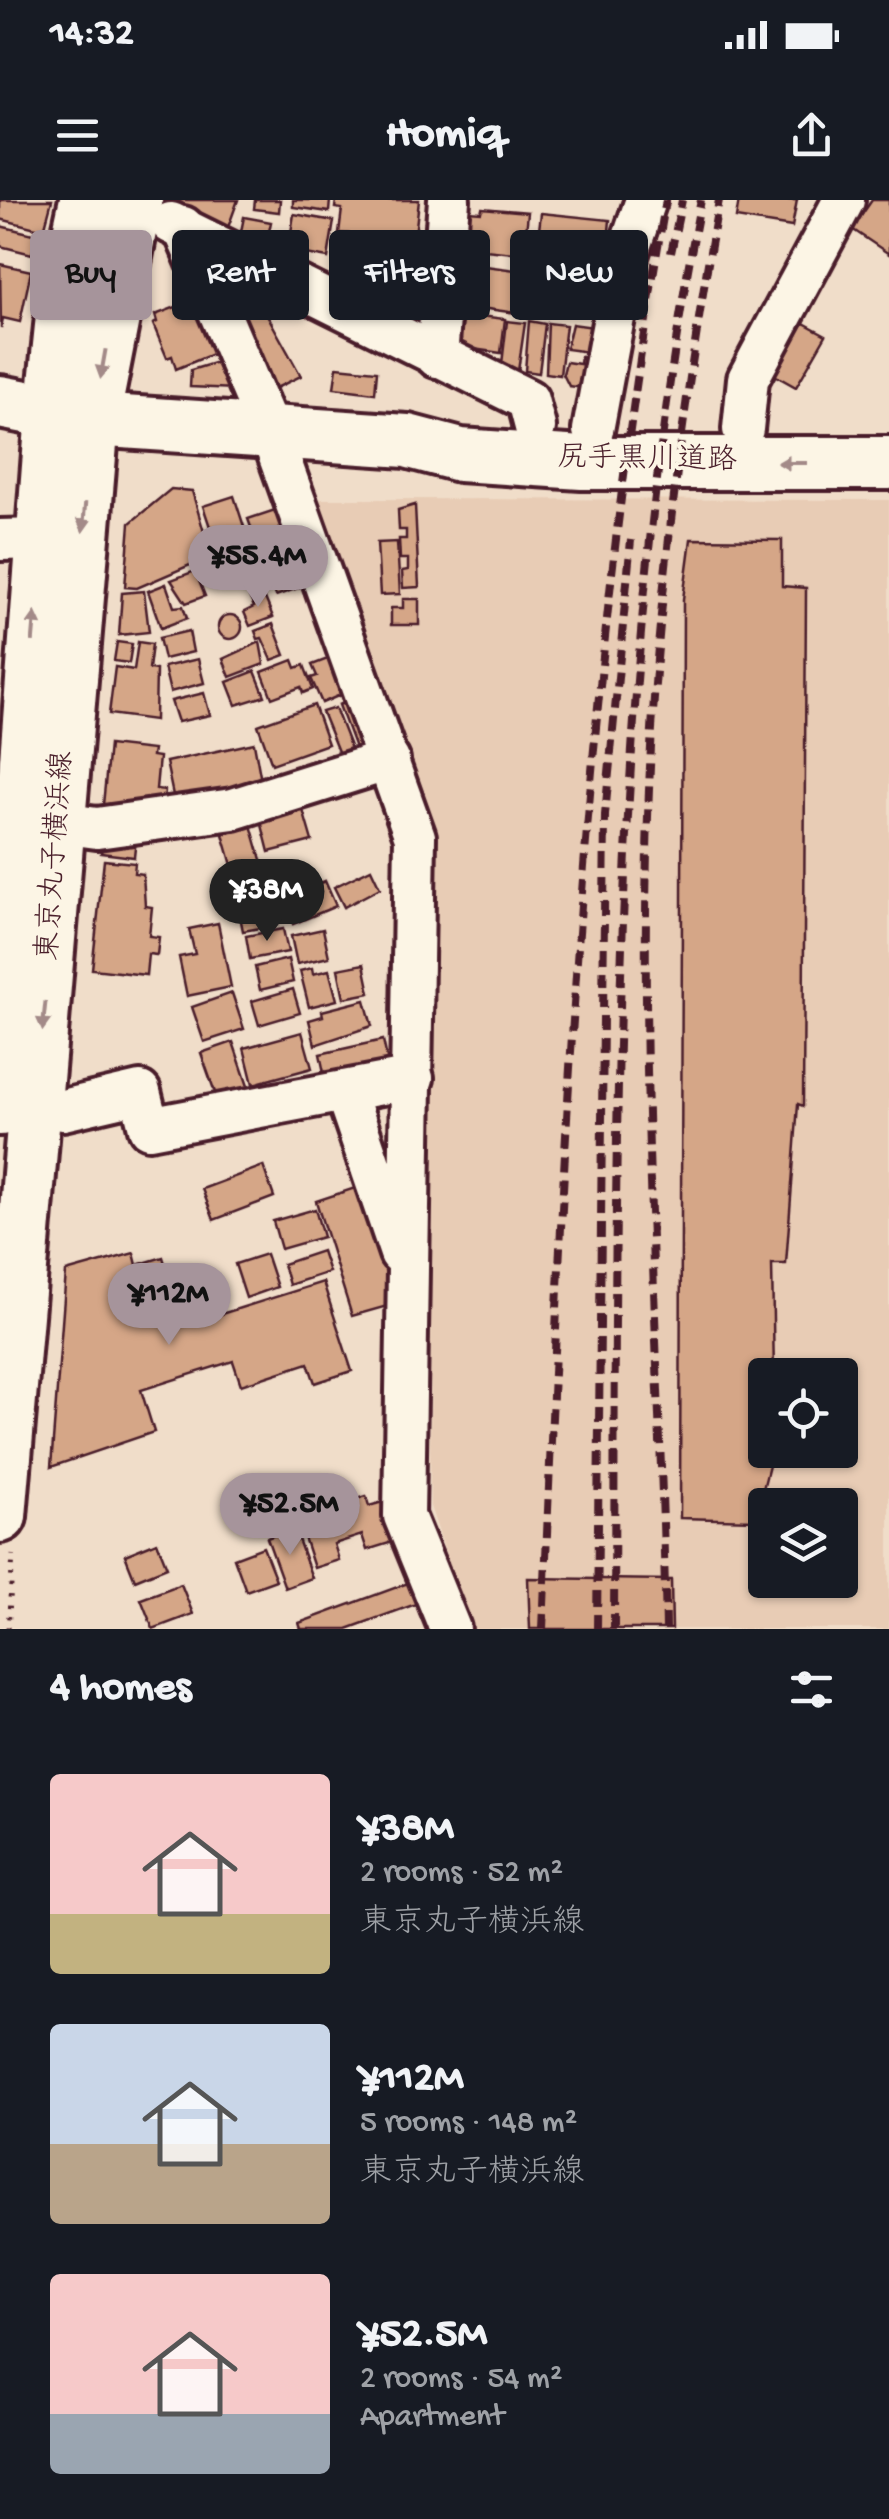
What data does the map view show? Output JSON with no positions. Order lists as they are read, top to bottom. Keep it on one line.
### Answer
{"streets":{"main road":["尻手黒川道路","東京丸子横浜線"]},"crossings":[["尻手黒川道路","東京丸子横浜線"]],"page":{"status":"14:32","header":"Homiq","chip":["Buy","Rent","Filters","New"],"price":["¥55.4M","¥38M","¥112M","¥52.5M"],"heading":"4 homes","list":[{"name":"¥38M","note":"2 rooms · 52 m² · 東京丸子横浜線"},{"name":"¥112M","note":"5 rooms · 148 m² · 東京丸子横浜線"},{"name":"¥52.5M","note":"2 rooms · 54 m² · Apartment"}]}}
